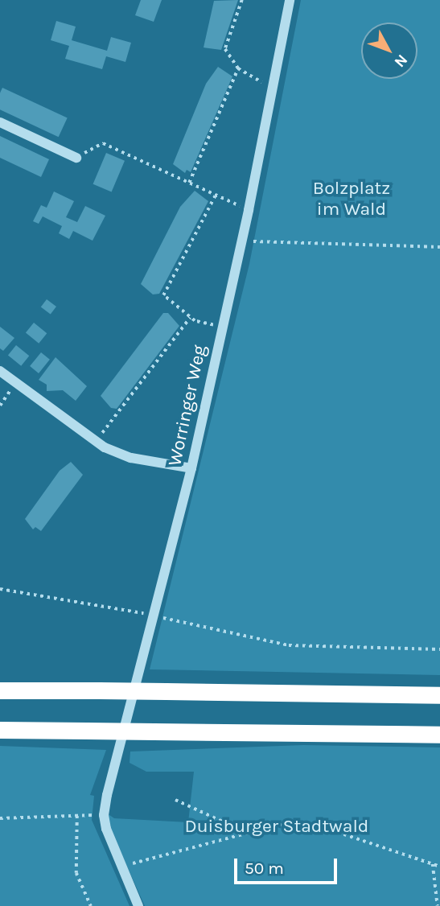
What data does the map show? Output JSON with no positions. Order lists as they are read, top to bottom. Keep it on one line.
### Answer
{"streets":{"street":["Worringer Weg"]},"parks":["Bolzplatz im Wald","Duisburger Stadtwald"],"scale_bar":"50 m","north":"bottom right"}
